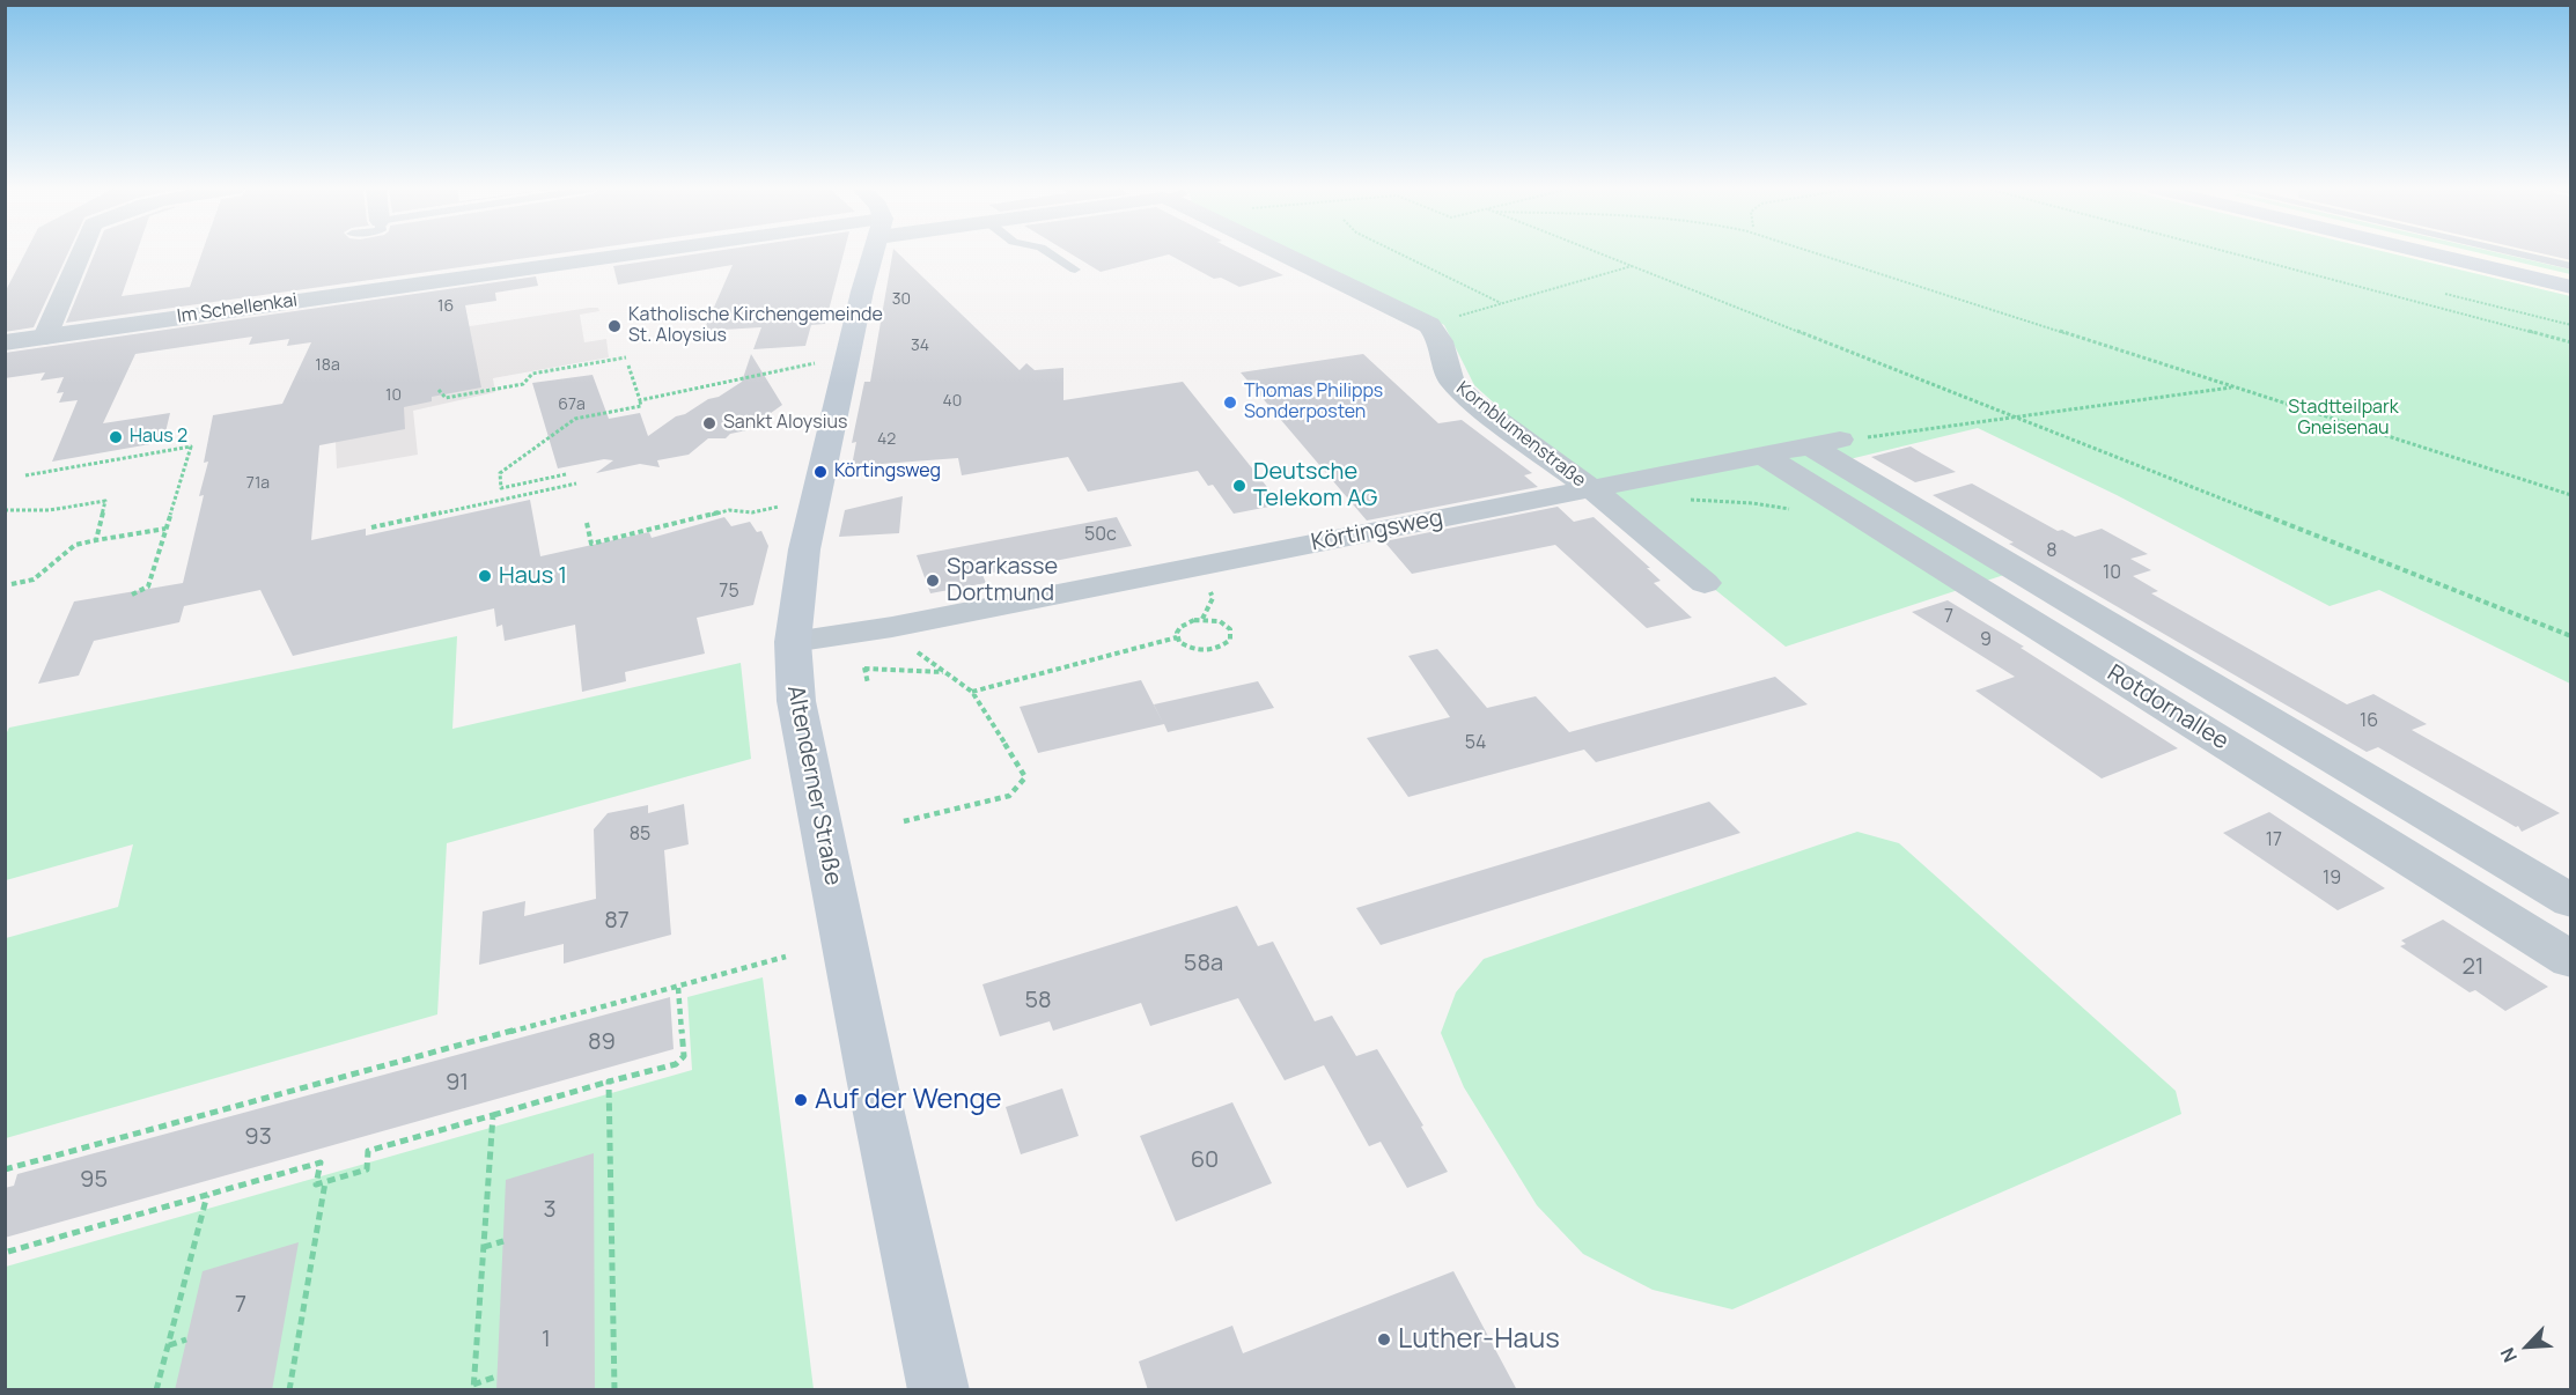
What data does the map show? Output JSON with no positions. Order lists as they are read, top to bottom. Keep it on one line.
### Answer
{"streets":{"main road":["Altenderner Straße"],"street":["Im Schellenkai","Kornblumenstraße","Körtingsweg","Rotdornallee"]},"crossings":[["Kornblumenstraße","Körtingsweg"],["Körtingsweg","Rotdornallee"],["Körtingsweg","Altenderner Straße"]],"parks":["Stadtteilpark Gneisenau"],"places":["Katholische Kirchengemeinde St. Aloysius","Thomas Philipps Sonderposten","Sankt Aloysius","Haus 2","Körtingsweg","Deutsche Telekom AG","Haus 1","Sparkasse Dortmund","Auf der Wenge","Luther-Haus"],"house_numbers":["30","16","34","18a","10","40","67a","42","71a","50c","8","10","75","7","9","16","54","85","17","19","87","58a","21","58","89","91","93","60","95","3","7","1"],"north":"bottom left"}
